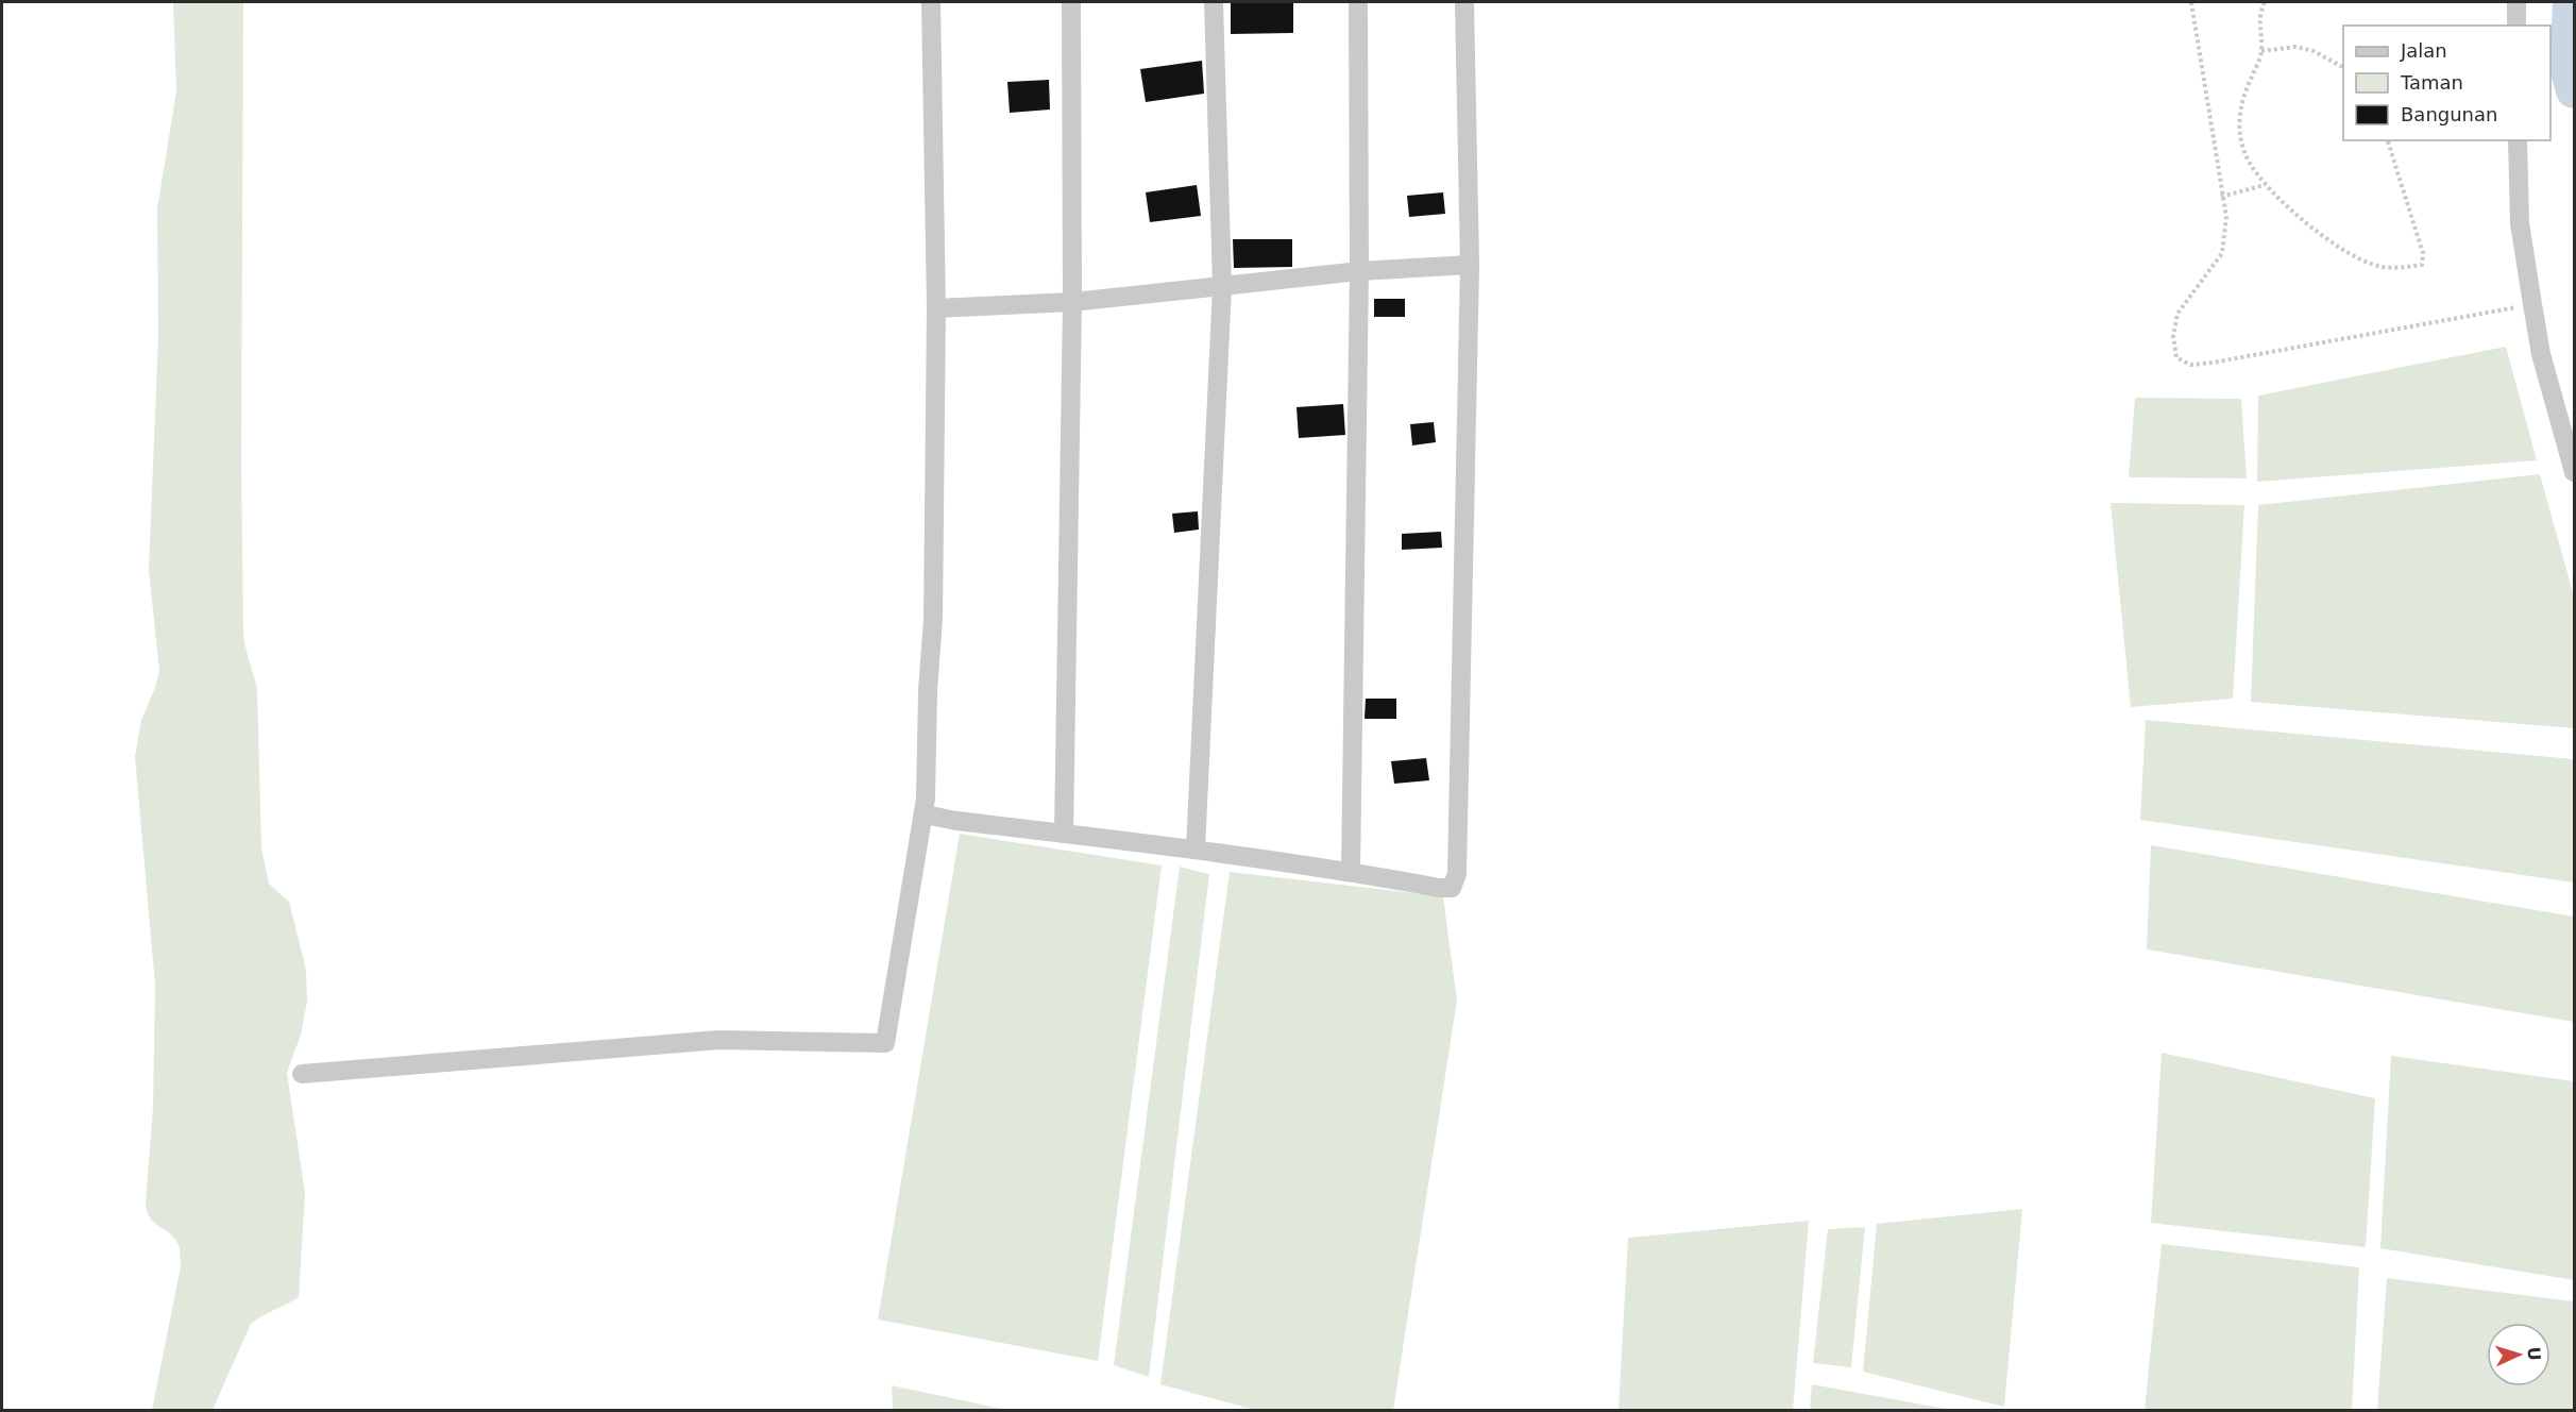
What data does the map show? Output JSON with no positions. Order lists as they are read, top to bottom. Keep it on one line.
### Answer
{"legend":["Jalan","Taman","Bangunan"],"north":"right"}
